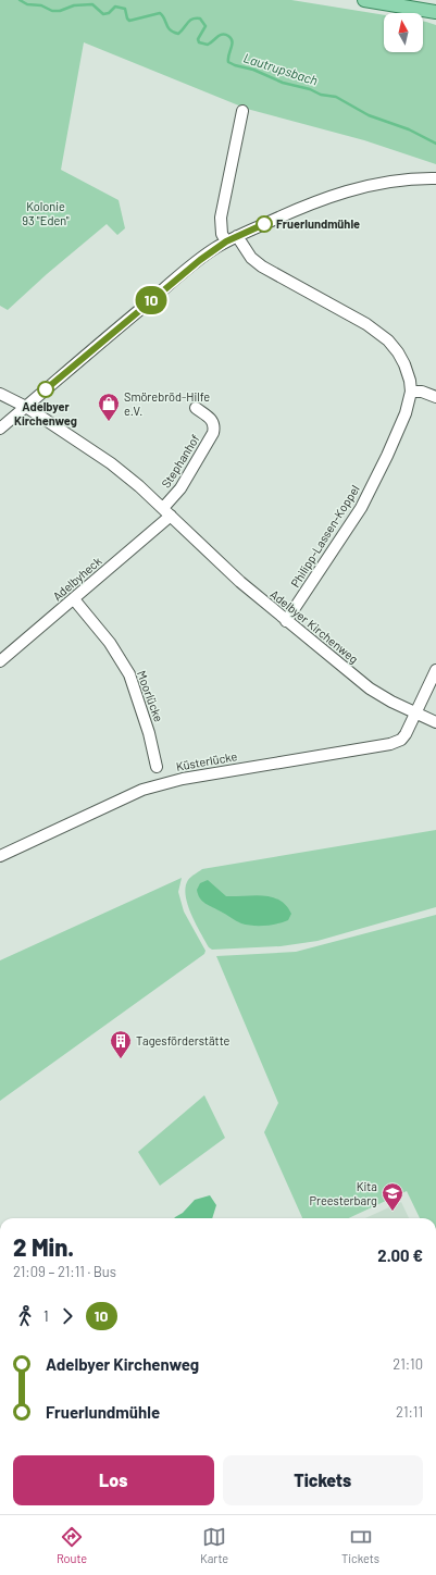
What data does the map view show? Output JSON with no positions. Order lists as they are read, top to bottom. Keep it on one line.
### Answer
{"streets":{"street":["Stephanhof","Philipp-Lassen-Koppel","Adelbyheck","Adelbyer Kirchenweg","Moorlücke","Küsterlücke"]},"crossings":[["Stephanhof","Adelbyheck"],["Stephanhof","Adelbyer Kirchenweg"],["Philipp-Lassen-Koppel","Adelbyer Kirchenweg"],["Adelbyheck","Adelbyer Kirchenweg"],["Adelbyheck","Moorlücke"],["Adelbyer Kirchenweg","Küsterlücke"]],"water":["Lautrupsbach"],"parks":["Kolonie 93 \"Eden\""],"places":{"other":["Fruerlundmühle","Adelbyer Kirchenweg"],"shop":["Smörebröd-Hilfe e.V."],"building":["Tagesförderstätte"],"school or university":["Kita Preesterbarg"]},"lines":["bus line 10"],"north":"top","page":{"on_map":"10","heading":["2 Min.","21:09 – 21:11 · Bus","2.00 €"],"legs":["1","10"],"list":[{"name":"Adelbyer Kirchenweg","value":"21:10"},{"name":"Fruerlundmühle","value":"21:11"}],"buttons":["Los","Tickets"],"tabs":["Route","Karte","Tickets"]}}
